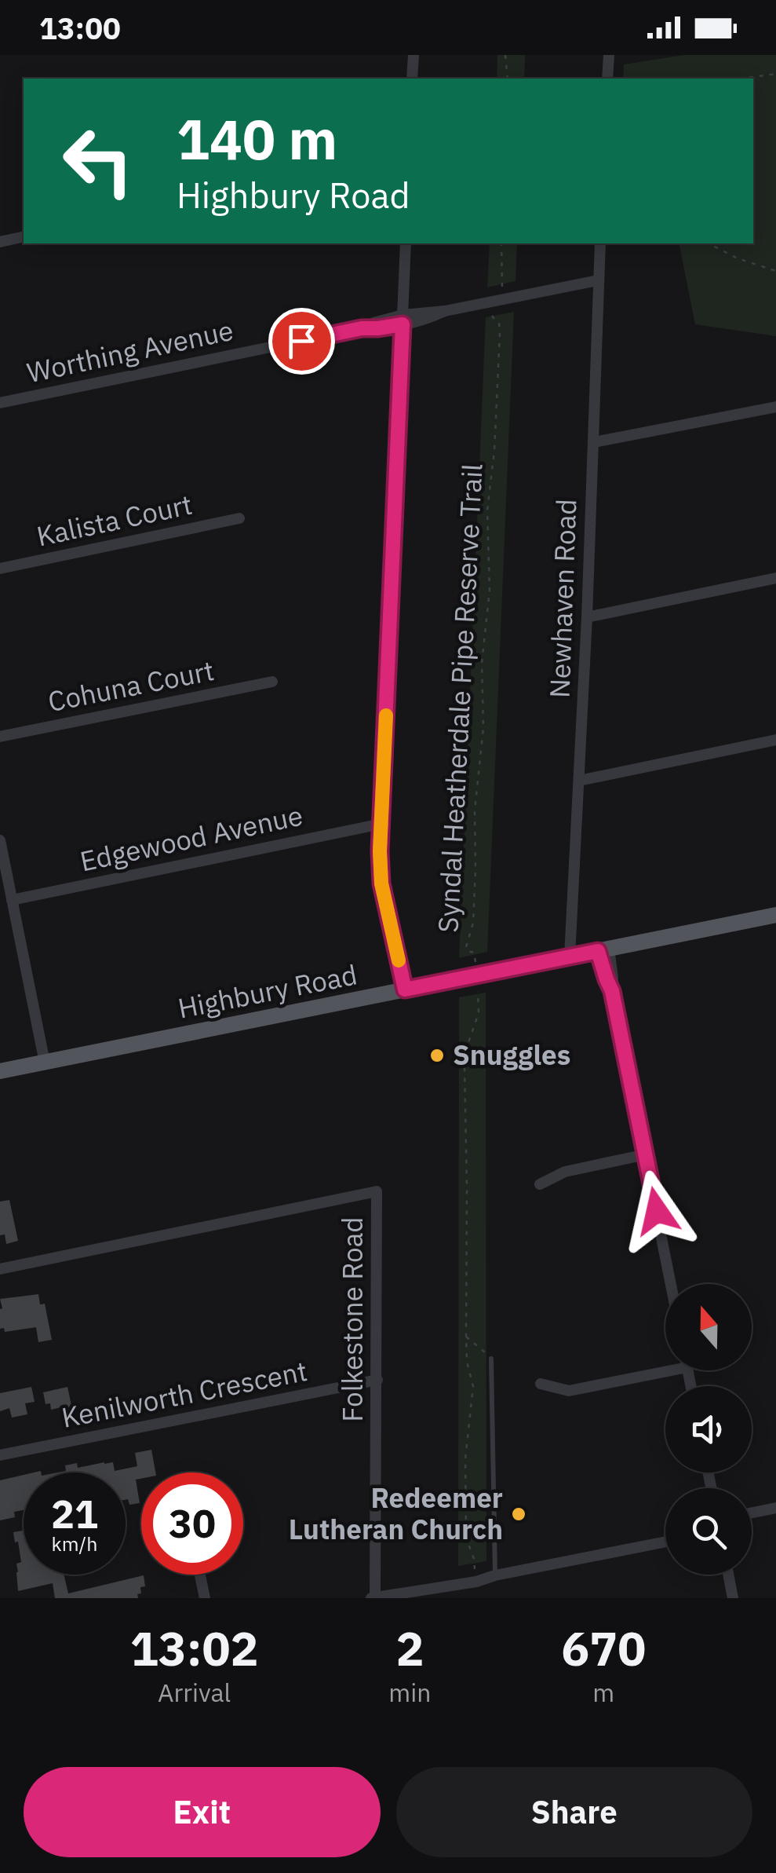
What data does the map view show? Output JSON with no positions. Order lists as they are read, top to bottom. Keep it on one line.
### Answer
{"streets":{"main road":["Highbury Road"],"street":["Worthing Avenue","Kalista Court","Newhaven Road","Cohuna Court","Edgewood Avenue","Folkestone Road","Kenilworth Crescent"],"path":["Syndal Heatherdale Pipe Reserve Trail"]},"crossings":[["Worthing Avenue","Newhaven Road"],["Worthing Avenue","Syndal Heatherdale Pipe Reserve Trail"],["Newhaven Road","Highbury Road"],["Syndal Heatherdale Pipe Reserve Trail","Highbury Road"],["Folkestone Road","Kenilworth Crescent"]],"places":["Snuggles","Redeemer Lutheran Church"],"north":"top","page":{"status":"13:00","turn":["140 m","Highbury Road"],"speed":"21 km/h","limit":"30","eta":["13:02","Arrival","2","min","670","m"],"buttons":["Exit","Share"]}}
